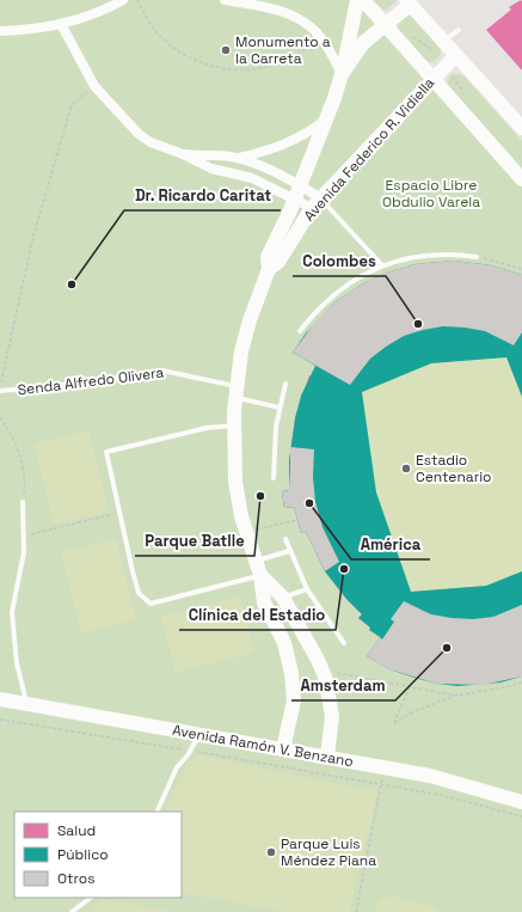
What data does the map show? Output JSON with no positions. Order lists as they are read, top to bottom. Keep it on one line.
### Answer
{"streets":{"street":["Avenida Federico R. Vidiella","Avenida Ramón V. Benzano"],"lane":["Senda Alfredo Olivera"]},"crossings":[["Avenida Federico R. Vidiella","Senda Alfredo Olivera"],["Avenida Federico R. Vidiella","Avenida Ramón V. Benzano"]],"parks":["Espacio Libre Obdulio Varela"],"places":["Monumento a la Carreta","Dr. Ricardo Caritat","Colombes","Estadio Centenario","Parque Batlle","América","Clínica del Estadio","Amsterdam","Parque Luis Méndez Piana"],"legend":["Salud","Público","Otros"]}
